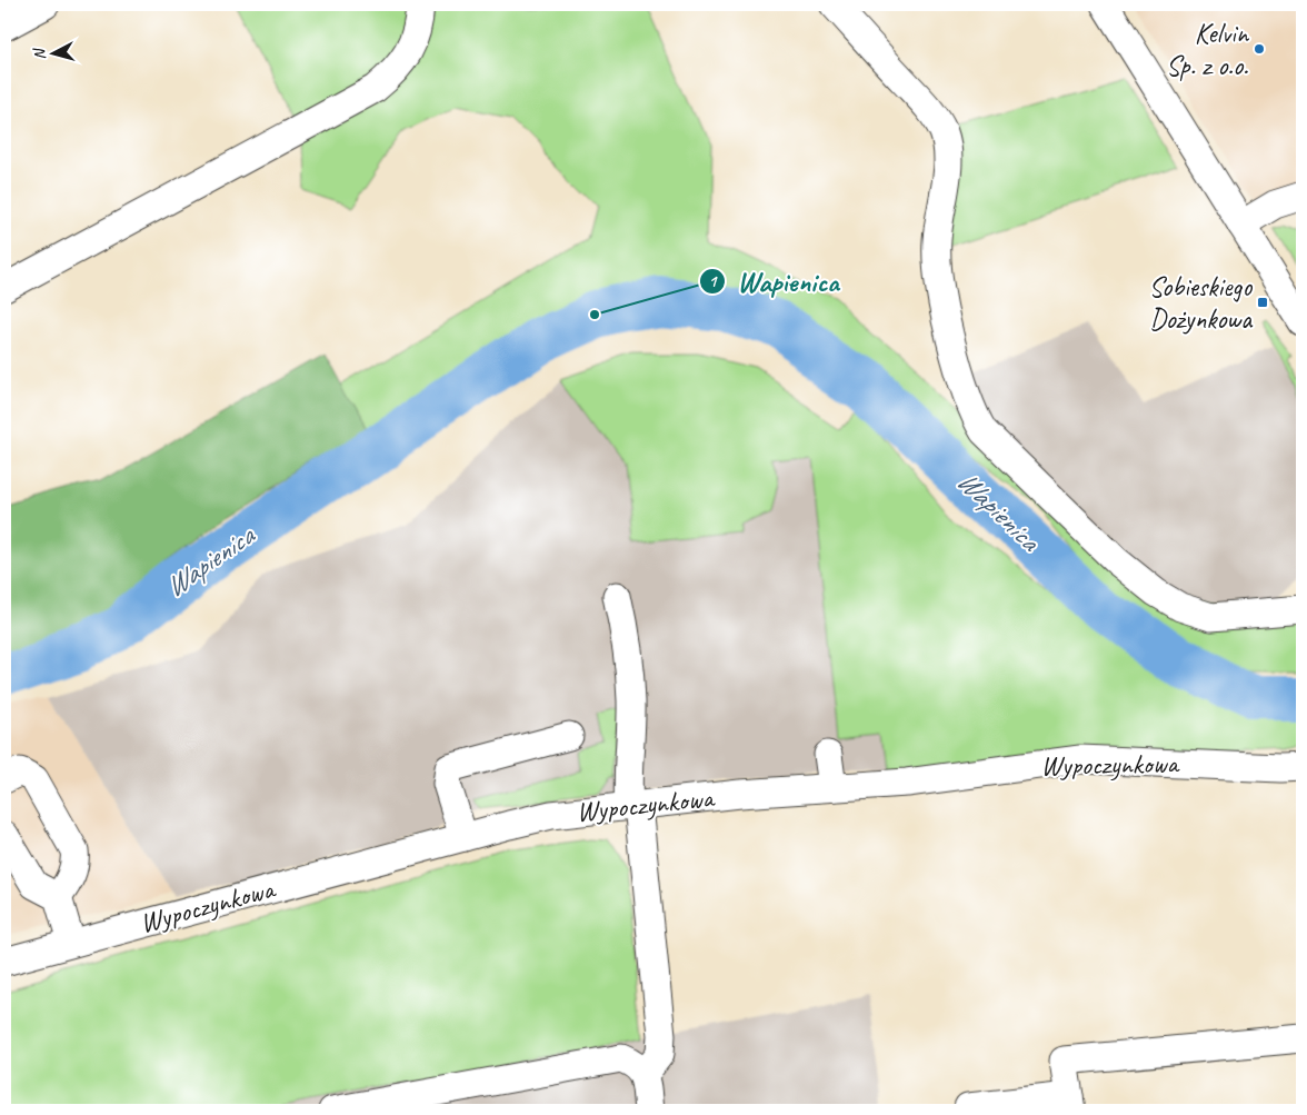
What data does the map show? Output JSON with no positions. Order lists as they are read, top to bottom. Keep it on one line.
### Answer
{"streets":{"street":["Wypoczynkowa"]},"water":["Wapienica"],"places":{"other":["Kelvin Sp. z o.o.","Wapienica"],"transit":["Sobieskiego Dożynkowa"]},"north":"left"}
